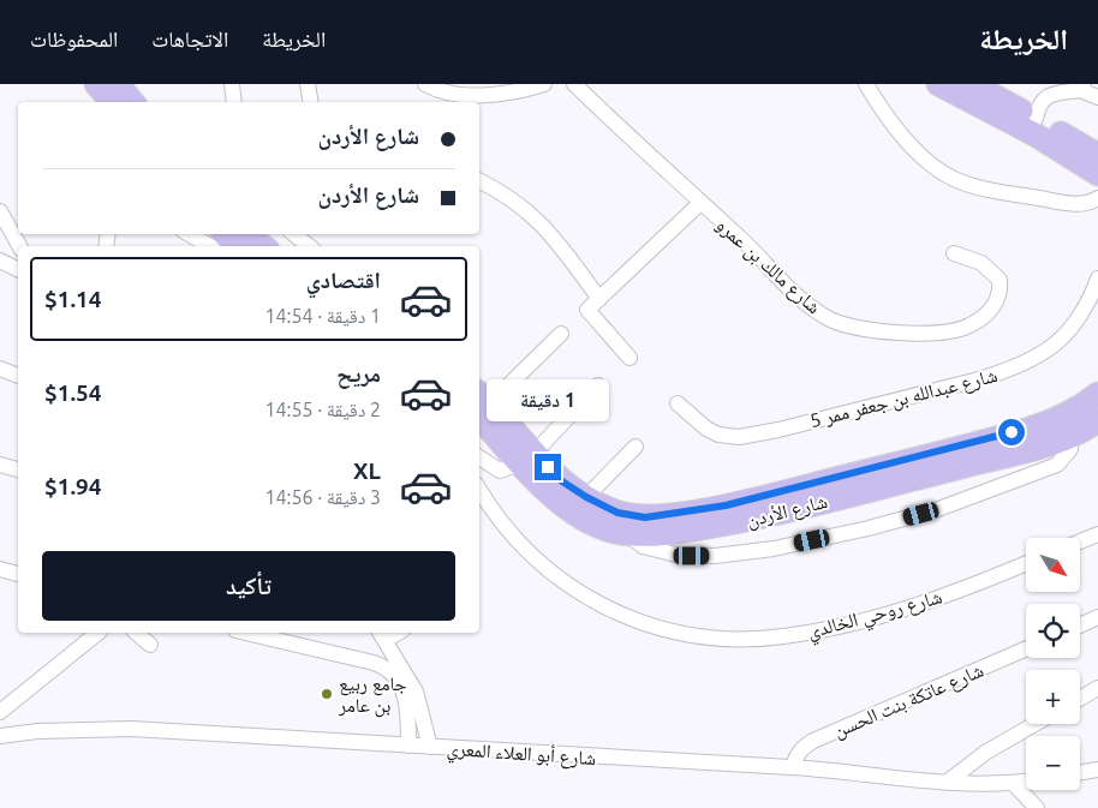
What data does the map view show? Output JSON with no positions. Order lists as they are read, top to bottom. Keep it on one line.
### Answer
{"streets":{"highway":["شارع الأردن"],"street":["شارع مالك بن عمرو","شارع عبدالله بن جعفر ممر 5","شارع روحي الخالدي","شارع عاتكة بنت الحسن","شارع أبو العلاء المعري"]},"crossings":[["شارع عاتكة بنت الحسن","شارع أبو العلاء المعري"]],"places":["جامع ربيع بن عامر"],"north":"bottom right","page":{"header":"الخريطة","nav":["الخريطة","الاتجاهات","المحفوظات"],"banner":["شارع الأردن","شارع الأردن"],"list":[{"name":"اقتصادي","note":"1 دقيقة · 14:54","value":"$1.14"},{"name":"مريح","note":"2 دقيقة · 14:55","value":"$1.54"},{"name":"XL","note":"3 دقيقة · 14:56","value":"$1.94"}],"bubble":"1 دقيقة","map_buttons":["+","−"],"buttons":"تأكيد"}}
